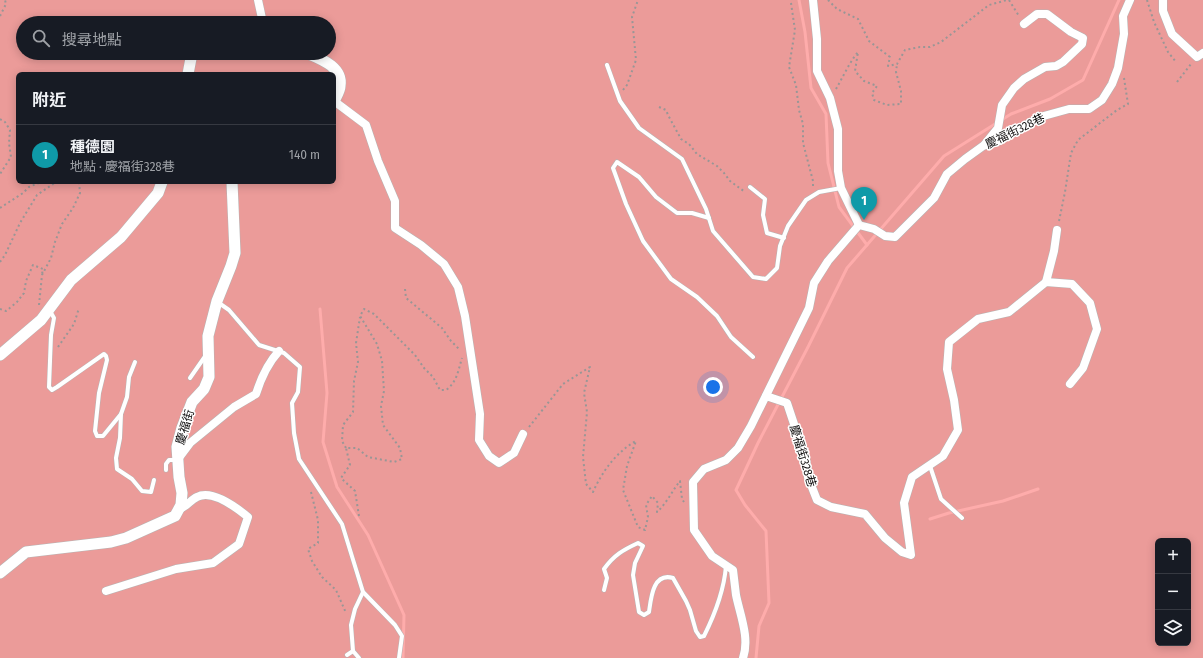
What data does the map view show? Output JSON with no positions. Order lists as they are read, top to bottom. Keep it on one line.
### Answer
{"streets":{"street":["慶福街328巷","慶福街"]},"page":{"search":"搜尋地點","heading":"附近","list":[{"mark":"1","name":"種德園","note":"地點 · 慶福街328巷","value":"140 m"}],"pins":"1","map_buttons":["+","−"]}}
